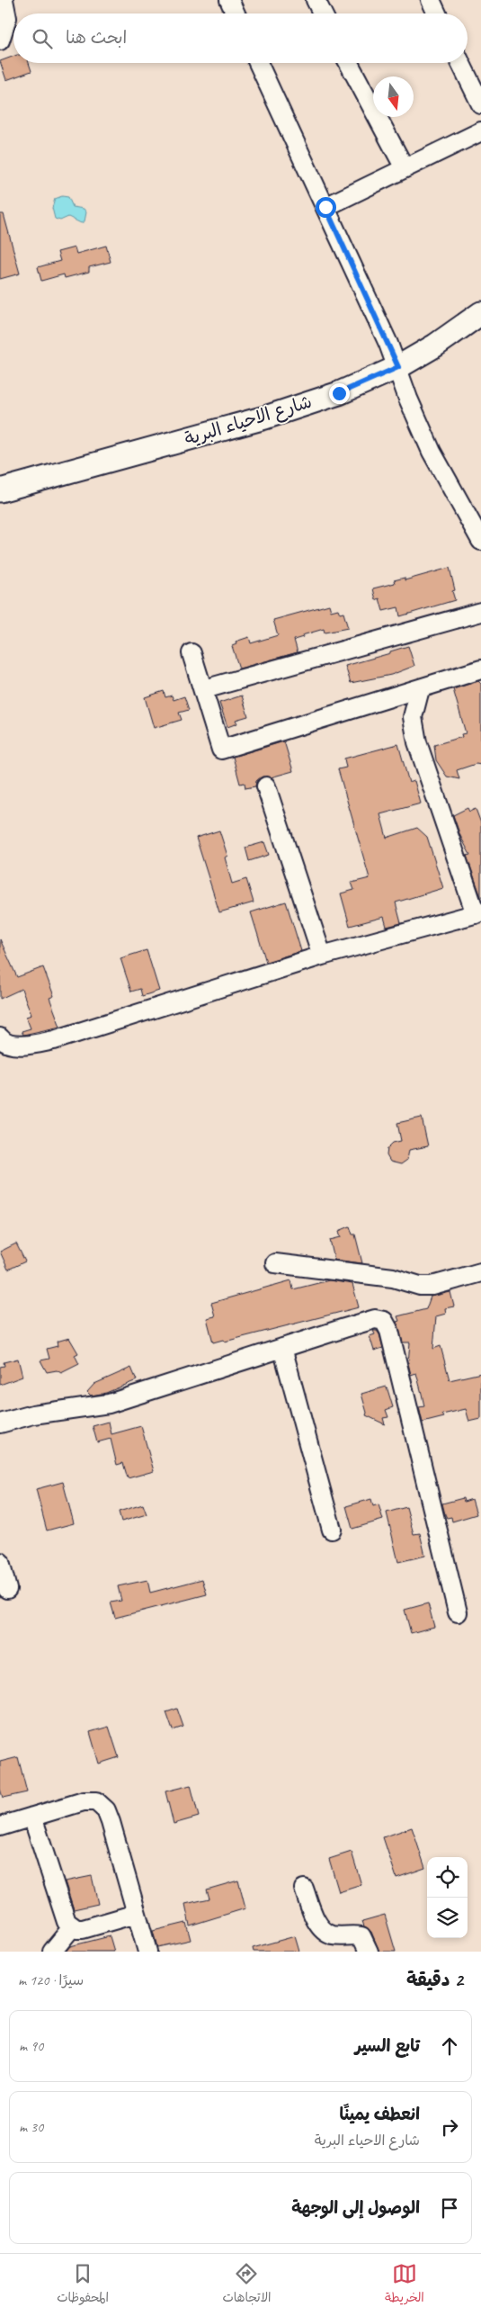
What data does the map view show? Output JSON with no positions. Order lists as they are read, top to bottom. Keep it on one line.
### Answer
{"streets":{"main road":["شارع الاحياء البرية"]},"north":"bottom","page":{"search":"ابحث هنا","heading":["2 دقيقة","سيرًا · 120 m"],"list":[["تابع السير","90 m"],["انعطف يمينًا","شارع الاحياء البرية","30 m"],"الوصول إلى الوجهة"],"nav":["الخريطة","الاتجاهات","المحفوظات"]}}
